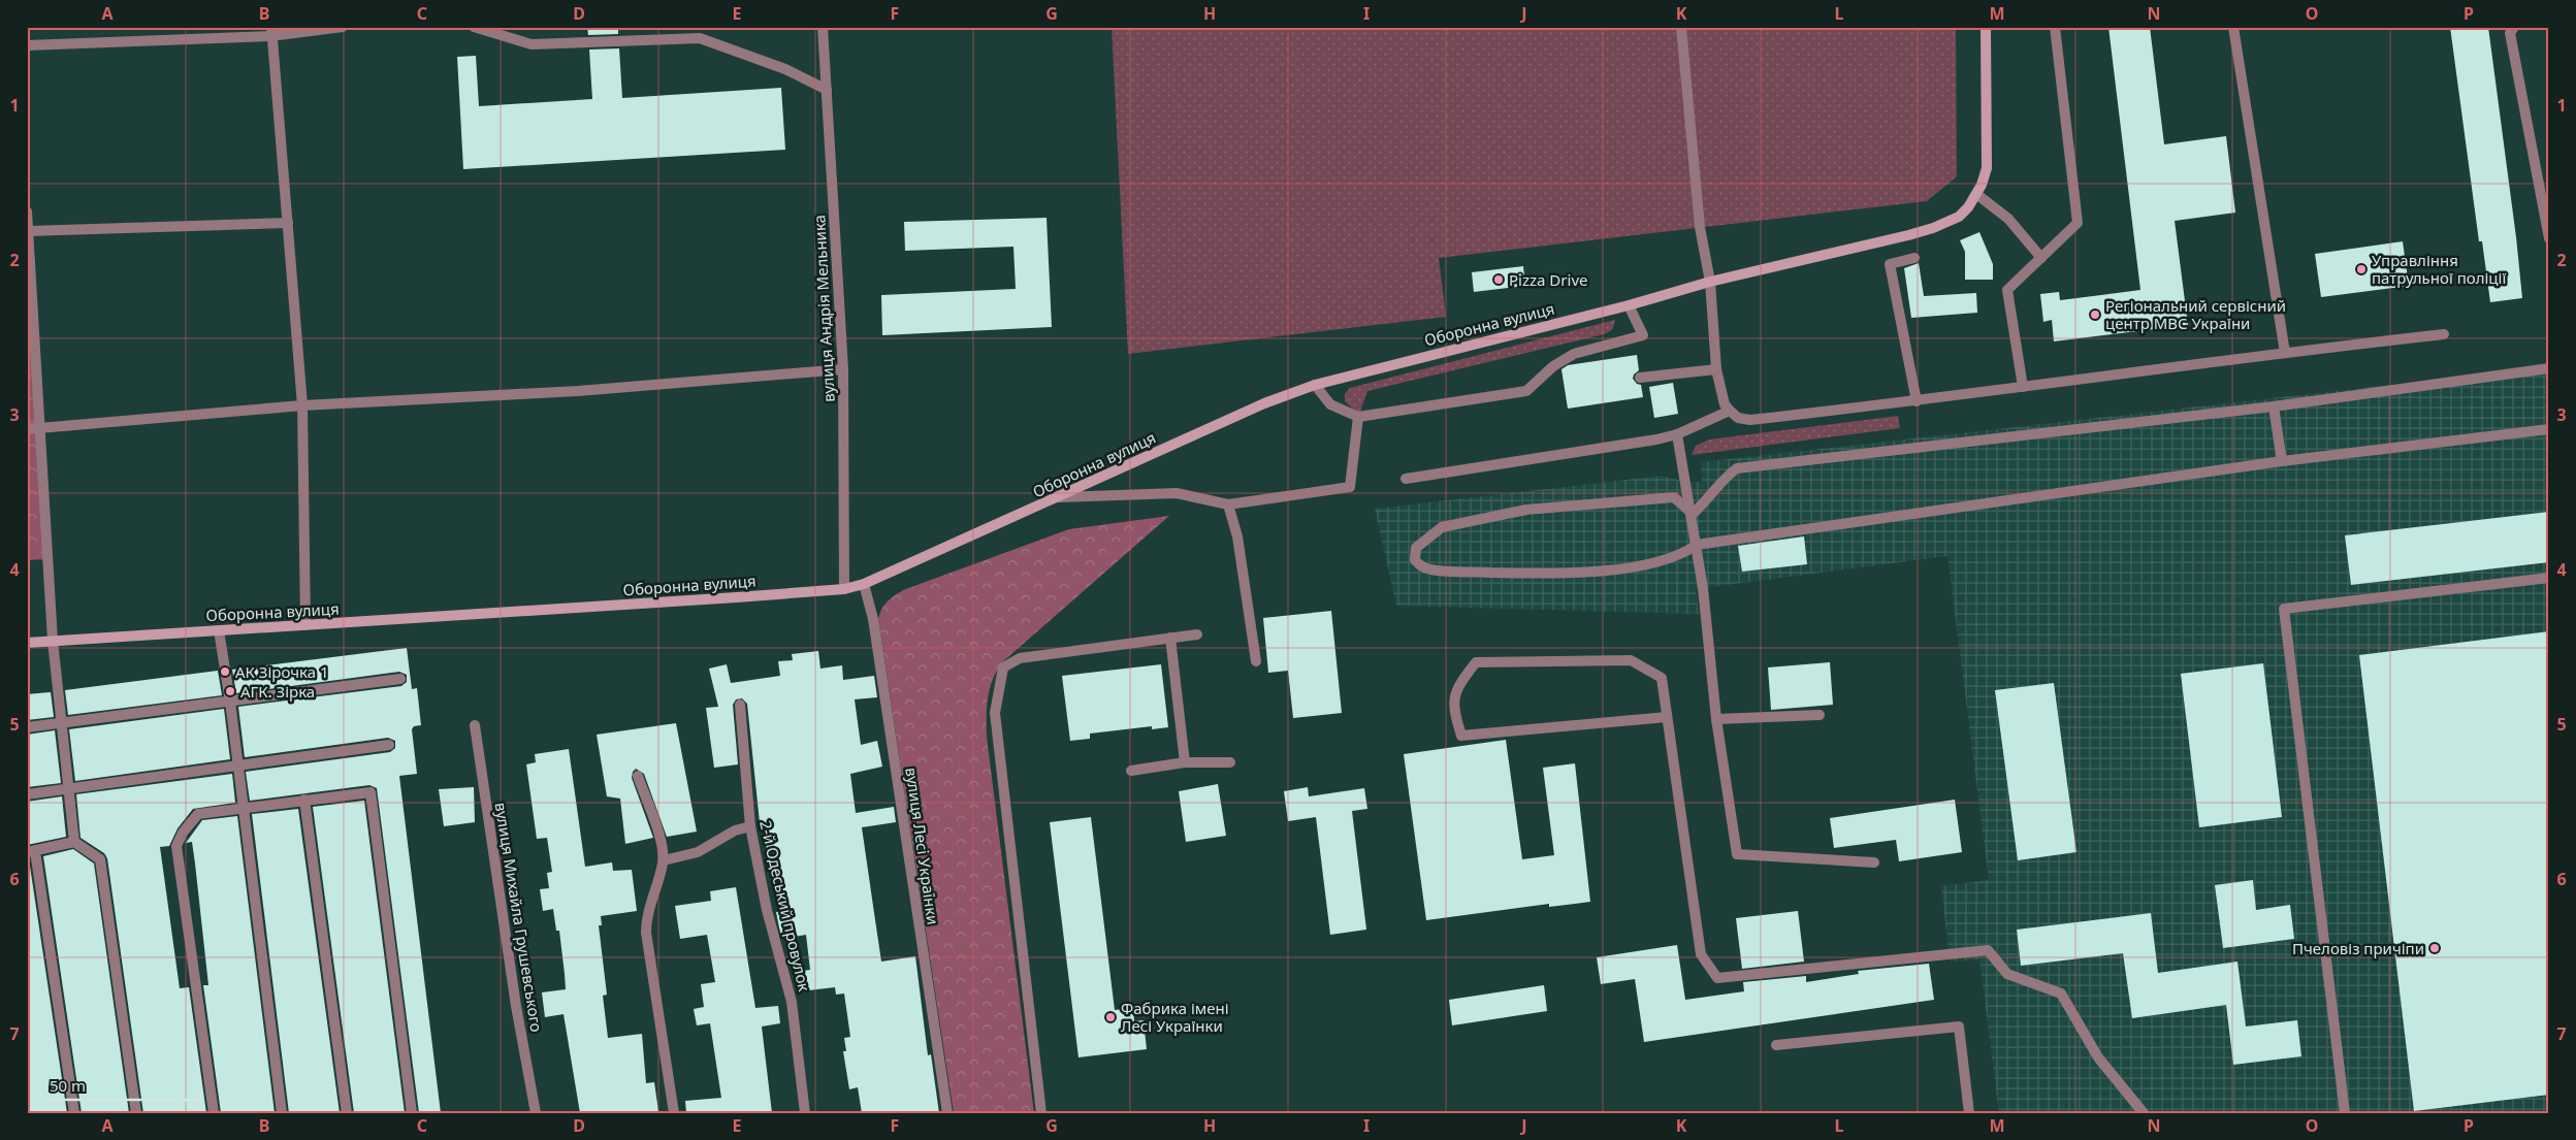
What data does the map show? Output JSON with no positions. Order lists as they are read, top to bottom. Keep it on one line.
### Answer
{"streets":{"street":["вулиця Андрія Мельника","Оборонна вулиця","вулиця Лесі Українки","2-й Одеський провулок","вулиця Михайла Грушевського"]},"crossings":[["вулиця Андрія Мельника","Оборонна вулиця"],["Оборонна вулиця","вулиця Лесі Українки"]],"places":["Управління патрульної поліції","Pizza Drive","Регіональний сервісний центр МВС України","АК Зірочка 1","АГК. Зірка","Пчеловіз причіпи","Фабрика імені Лесі Українки"],"scale_bar":"50 m","grid":{"columns":["A","B","C","D","E","F","G","H","I","J","K","L","M","N","O","P"],"rows":["1","2","3","4","5","6","7"]}}
